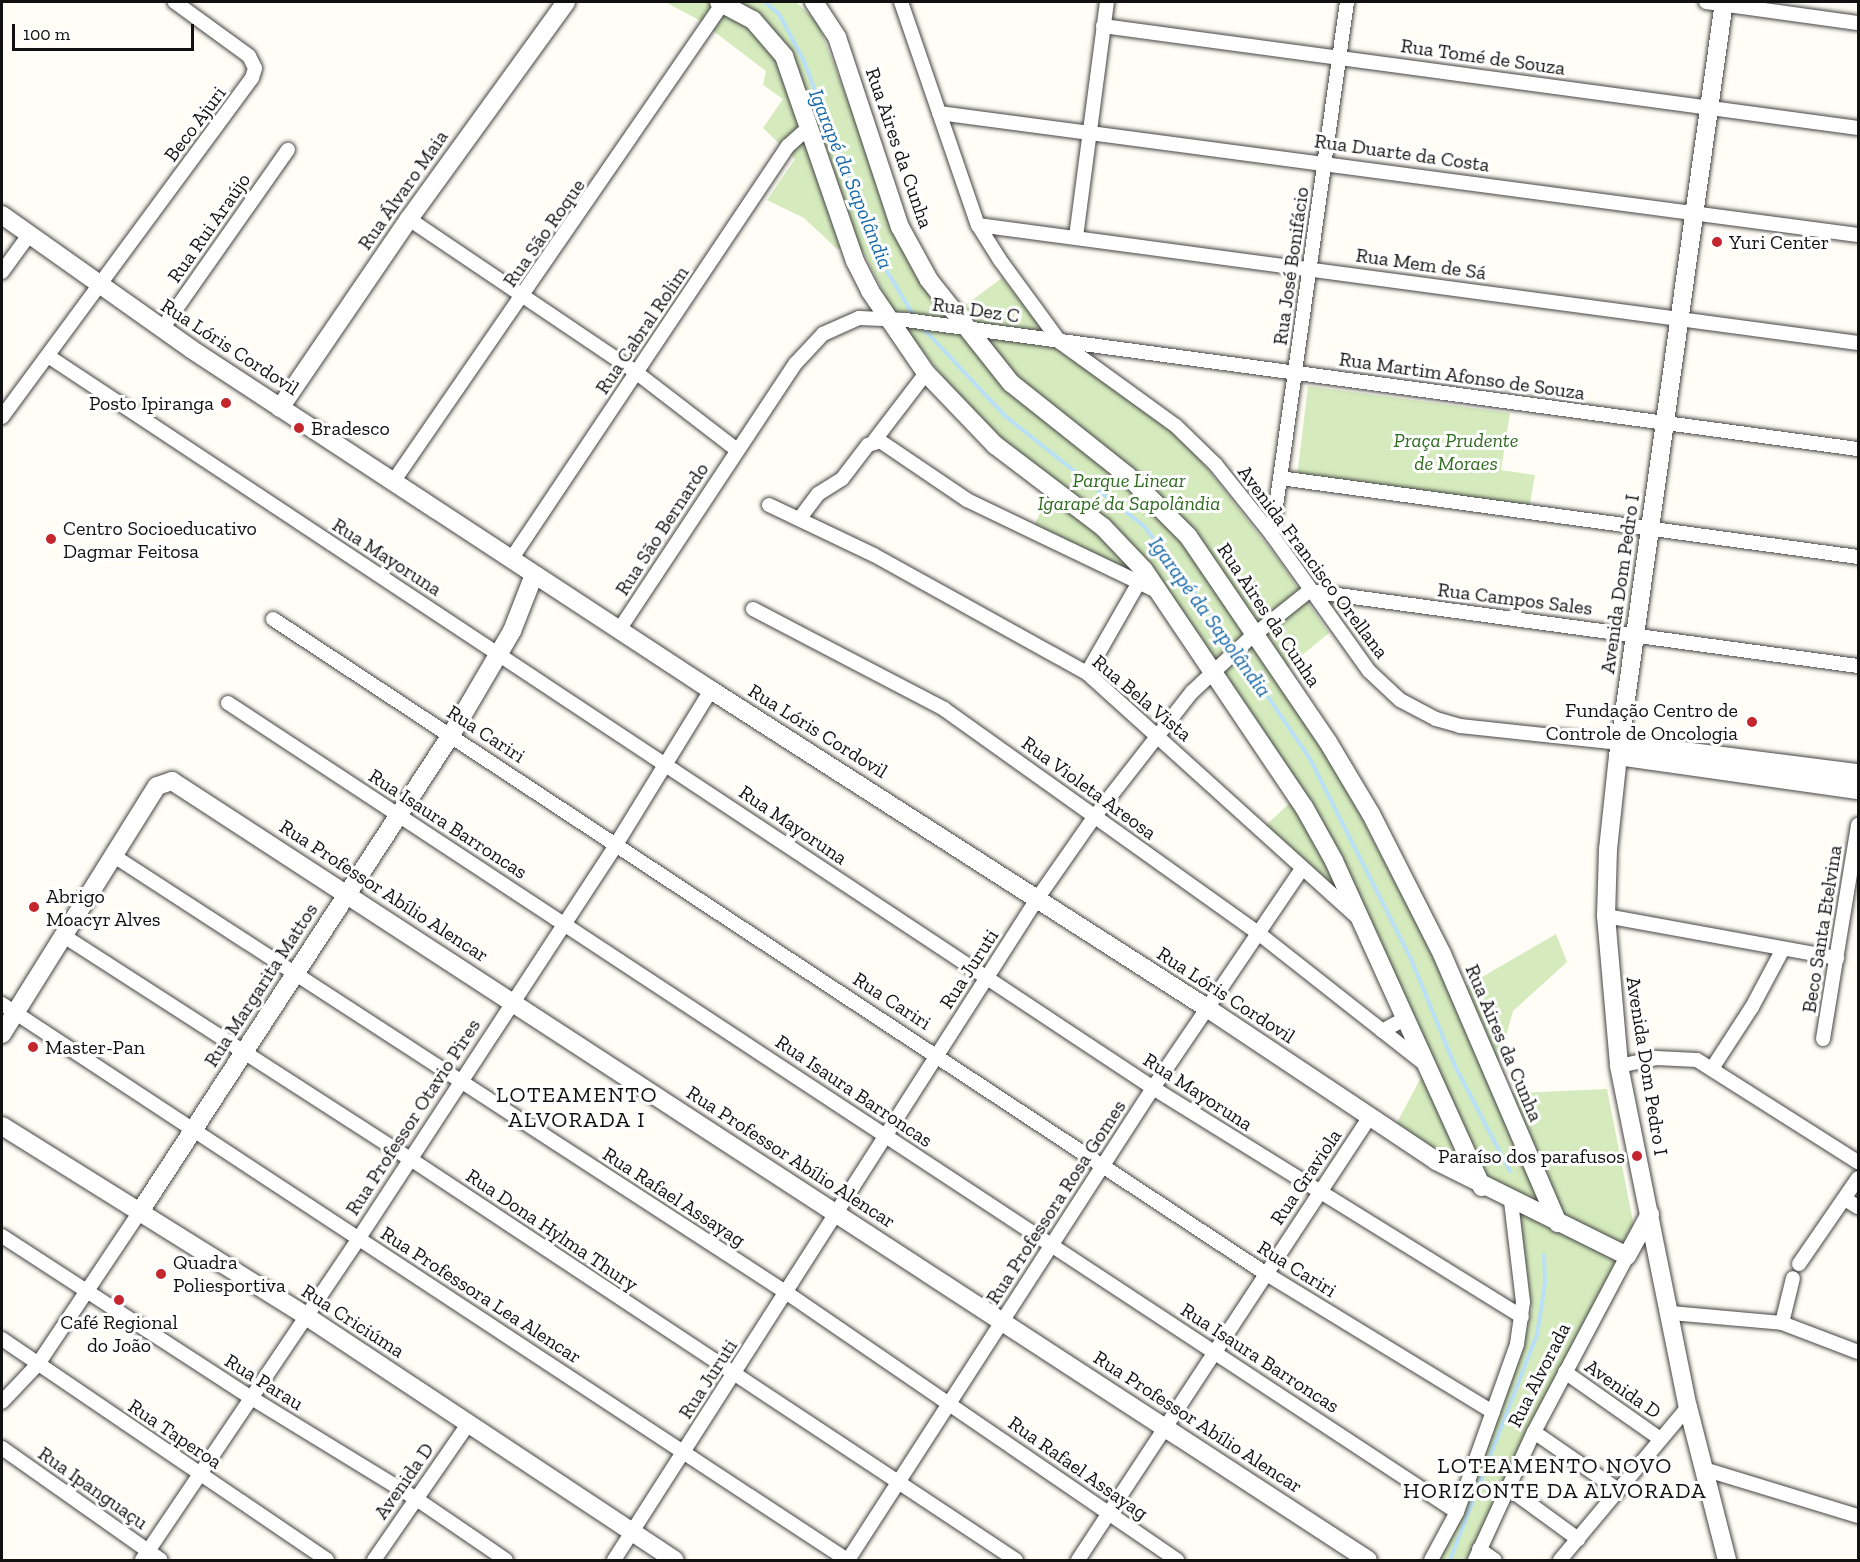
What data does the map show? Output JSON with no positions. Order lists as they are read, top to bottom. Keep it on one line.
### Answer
{"streets":{"street":["Rua Tomé de Souza","Beco Ajuri","Rua Aires da Cunha","Rua Duarte da Costa","Rua Álvaro Maia","Rua Rui Araújo","Rua São Roque","Rua Mem de Sá","Rua José Bonifácio","Rua Dez C","Rua Cabral Rolim","Rua Lóris Cordovil","Rua Martim Afonso de Souza","Rua São Bernardo","Rua Mayoruna","Avenida Francisco Orellana","Avenida Dom Pedro I","Rua Campos Sales","Rua Bela Vista","Rua Cariri","Rua Violeta Areosa","Rua Isaura Barroncas","Rua Professor Abílio Alencar","Beco Santa Etelvina","Rua Juruti","Rua Margarita Mattos","Rua Professor Otavio Pires","Rua Graviola","Rua Rafael Assayag","Rua Professora Rosa Gomes","Rua Dona Hylma Thury","Rua Professora Lea Alencar","Rua Criciúma","Rua Alvorada","Rua Parau","Avenida D","Rua Taperoa","Rua Ipanguaçu"]},"crossings":[["Rua Tomé de Souza","Rua José Bonifácio"],["Rua Tomé de Souza","Avenida Dom Pedro I"],["Beco Ajuri","Rua Lóris Cordovil"],["Rua Aires da Cunha","Rua Dez C"],["Rua Aires da Cunha","Rua Lóris Cordovil"],["Rua Aires da Cunha","Rua Juruti"],["Rua Duarte da Costa","Rua José Bonifácio"],["Rua Duarte da Costa","Avenida Francisco Orellana"],["Rua Duarte da Costa","Avenida Dom Pedro I"],["Rua Álvaro Maia","Rua Lóris Cordovil"],["Rua Rui Araújo","Rua Lóris Cordovil"],["Rua São Roque","Rua Lóris Cordovil"],["Rua Mem de Sá","Rua José Bonifácio"],["Rua Mem de Sá","Avenida Francisco Orellana"],["Rua Mem de Sá","Avenida Dom Pedro I"],["Rua José Bonifácio","Rua Martim Afonso de Souza"],["Rua José Bonifácio","Avenida Francisco Orellana"],["Rua Dez C","Rua Martim Afonso de Souza"],["Rua Dez C","Rua São Bernardo"],["Rua Dez C","Avenida Francisco Orellana"],["Rua Cabral Rolim","Rua Lóris Cordovil"],["Rua Lóris Cordovil","Rua São Bernardo"],["Rua Lóris Cordovil","Rua Juruti"],["Rua Lóris Cordovil","Rua Margarita Mattos"],["Rua Lóris Cordovil","Rua Professor Otavio Pires"],["Rua Lóris Cordovil","Rua Graviola"],["Rua Lóris Cordovil","Rua Professora Rosa Gomes"],["Rua Lóris Cordovil","Rua Alvorada"],["Rua Martim Afonso de Souza","Avenida Francisco Orellana"],["Rua Martim Afonso de Souza","Avenida Dom Pedro I"],["Rua Mayoruna","Rua Juruti"],["Rua Mayoruna","Rua Margarita Mattos"],["Rua Mayoruna","Rua Professor Otavio Pires"],["Rua Mayoruna","Rua Graviola"],["Rua Mayoruna","Rua Professora Rosa Gomes"],["Avenida Francisco Orellana","Avenida Dom Pedro I"],["Avenida Francisco Orellana","Rua Campos Sales"],["Avenida Francisco Orellana","Rua Juruti"],["Avenida Dom Pedro I","Rua Campos Sales"],["Avenida Dom Pedro I","Rua Alvorada"],["Rua Campos Sales","Rua Juruti"],["Rua Bela Vista","Rua Juruti"],["Rua Bela Vista","Rua Professora Rosa Gomes"],["Rua Cariri","Rua Juruti"],["Rua Cariri","Rua Margarita Mattos"],["Rua Cariri","Rua Professor Otavio Pires"],["Rua Cariri","Rua Graviola"],["Rua Cariri","Rua Professora Rosa Gomes"],["Rua Violeta Areosa","Rua Juruti"],["Rua Violeta Areosa","Rua Professora Rosa Gomes"],["Rua Isaura Barroncas","Rua Juruti"],["Rua Isaura Barroncas","Rua Margarita Mattos"],["Rua Isaura Barroncas","Rua Professor Otavio Pires"],["Rua Isaura Barroncas","Rua Graviola"],["Rua Isaura Barroncas","Rua Professora Rosa Gomes"],["Rua Professor Abílio Alencar","Rua Juruti"],["Rua Professor Abílio Alencar","Rua Margarita Mattos"],["Rua Professor Abílio Alencar","Rua Professor Otavio Pires"],["Rua Professor Abílio Alencar","Rua Graviola"],["Rua Professor Abílio Alencar","Rua Rafael Assayag"],["Rua Professor Abílio Alencar","Rua Professora Rosa Gomes"],["Rua Juruti","Rua Rafael Assayag"],["Rua Juruti","Rua Dona Hylma Thury"],["Rua Juruti","Rua Professora Lea Alencar"],["Rua Juruti","Rua Criciúma"],["Rua Margarita Mattos","Rua Rafael Assayag"],["Rua Margarita Mattos","Rua Dona Hylma Thury"],["Rua Margarita Mattos","Rua Professora Lea Alencar"],["Rua Margarita Mattos","Rua Criciúma"],["Rua Margarita Mattos","Rua Parau"],["Rua Margarita Mattos","Rua Taperoa"],["Rua Professor Otavio Pires","Rua Rafael Assayag"],["Rua Professor Otavio Pires","Rua Dona Hylma Thury"],["Rua Professor Otavio Pires","Rua Professora Lea Alencar"],["Rua Professor Otavio Pires","Rua Criciúma"],["Rua Professor Otavio Pires","Rua Parau"],["Rua Professor Otavio Pires","Rua Taperoa"],["Rua Professor Otavio Pires","Rua Ipanguaçu"],["Rua Graviola","Rua Rafael Assayag"],["Rua Rafael Assayag","Rua Professora Rosa Gomes"],["Rua Professora Rosa Gomes","Rua Dona Hylma Thury"],["Rua Professora Rosa Gomes","Rua Professora Lea Alencar"],["Rua Criciúma","Avenida D"],["Rua Alvorada","Avenida D"],["Rua Parau","Avenida D"]],"districts":["LOTEAMENTO ALVORADA I","LOTEAMENTO NOVO HORIZONTE DA ALVORADA"],"water":["Igarapé da Sapolândia"],"parks":["Praça Prudente de Moraes","Parque Linear Igarapé da Sapolândia"],"places":["Yuri Center","Posto Ipiranga","Bradesco","Centro Socioeducativo Dagmar Feitosa","Fundação Centro de Controle de Oncologia","Abrigo Moacyr Alves","Master-Pan","Paraíso dos parafusos","Quadra Poliesportiva","Café Regional do João"],"scale_bar":"100 m"}
